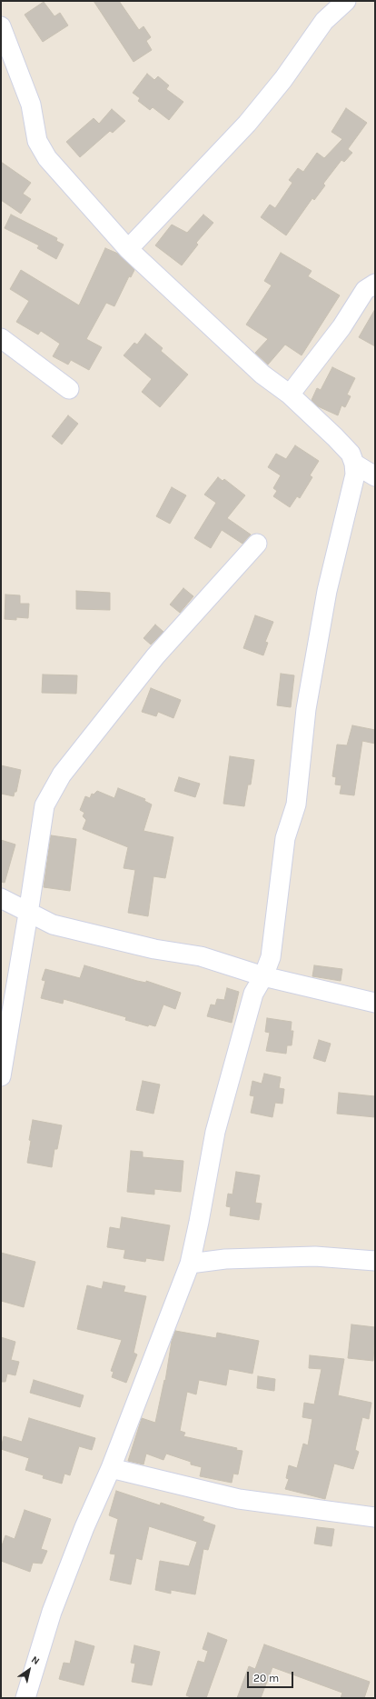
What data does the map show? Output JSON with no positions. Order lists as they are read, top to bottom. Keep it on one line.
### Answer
{"scale_bar":"20 m","north":"top right"}
